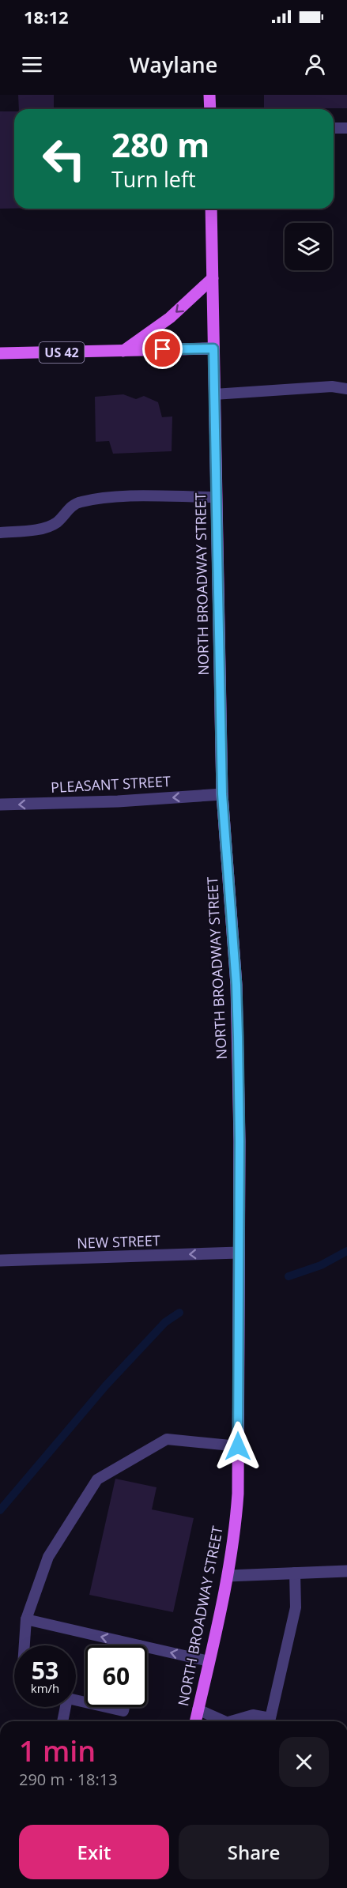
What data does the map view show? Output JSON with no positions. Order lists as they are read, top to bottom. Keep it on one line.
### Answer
{"streets":{"main road":["US 42","NORTH BROADWAY STREET"],"street":["PLEASANT STREET","NEW STREET"]},"crossings":[["US 42","NORTH BROADWAY STREET"],["NORTH BROADWAY STREET","PLEASANT STREET"],["NORTH BROADWAY STREET","NEW STREET"]],"one_way":["PLEASANT STREET","NEW STREET"],"page":{"status":"18:12","header":"Waylane","turn":["280 m","Turn left"],"speed":"53 km/h","limit":"60","heading":["1 min","290 m · 18:13"],"buttons":["Exit","Share"]}}
